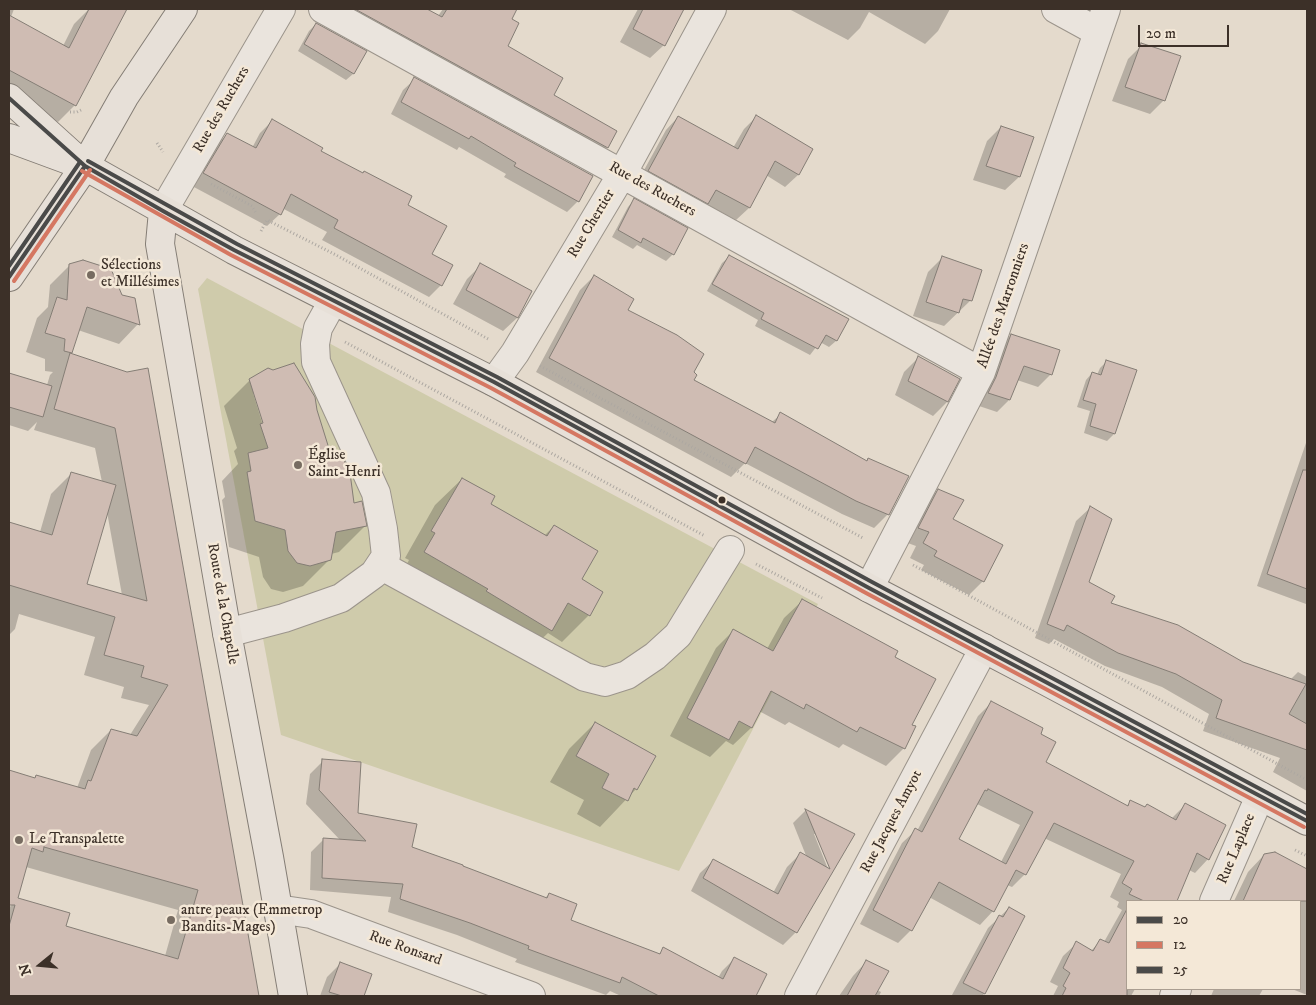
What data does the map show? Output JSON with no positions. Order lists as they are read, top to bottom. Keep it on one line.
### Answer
{"streets":{"main road":["Route de la Chapelle"],"street":["Rue des Ruchers","Rue Chertier","Allée des Marronniers","Rue Jacques Amyot","Rue Laplace","Rue Ronsard"]},"crossings":[["Rue des Ruchers","Rue Chertier"],["Rue des Ruchers","Allée des Marronniers"],["Rue des Ruchers","Route de la Chapelle"],["Route de la Chapelle","Rue Ronsard"]],"places":["Sélections et Millésimes","Église Saint-Henri","Le Transpalette","antre peaux (Emmetrop Bandits-Mages)"],"lines":["transit line 20","transit line 25","transit line 12"],"legend":["20","12","25"],"scale_bar":"20 m","north":"left"}
